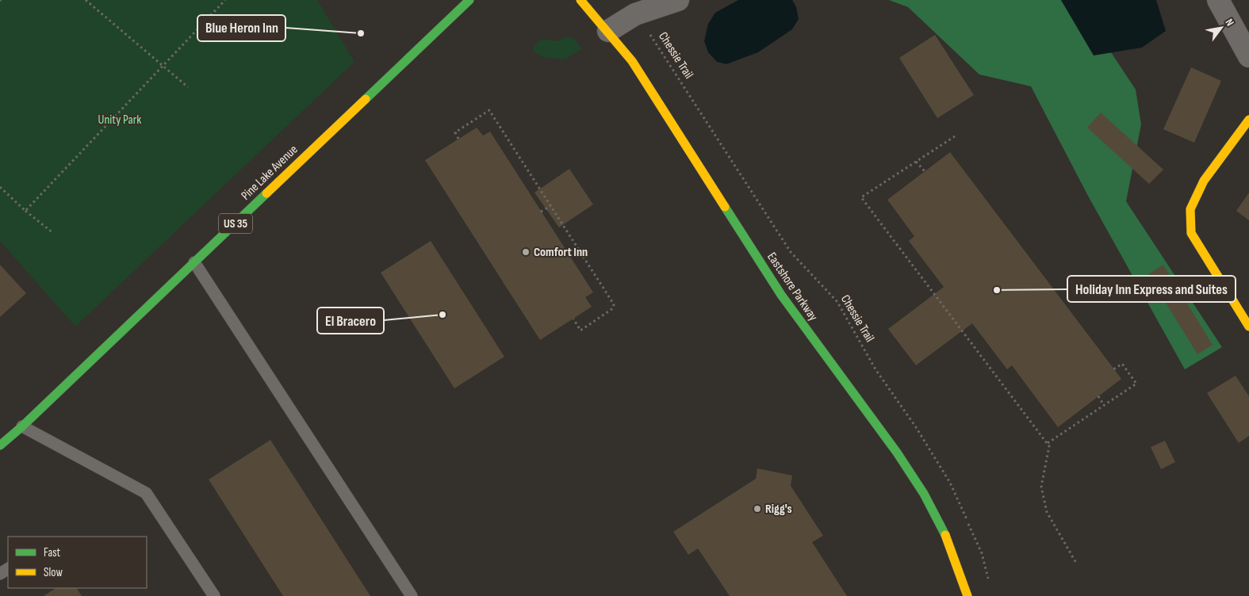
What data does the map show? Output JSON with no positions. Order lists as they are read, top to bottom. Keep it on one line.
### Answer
{"streets":{"street":["Pine Lake Avenue","US 35","Eastshore Parkway"],"path":["Chessie Trail"]},"parks":["Unity Park"],"places":["Blue Heron Inn","Comfort Inn","Holiday Inn Express and Suites","El Bracero","Rigg's"],"legend":["Fast","Slow"],"north":"top right"}
